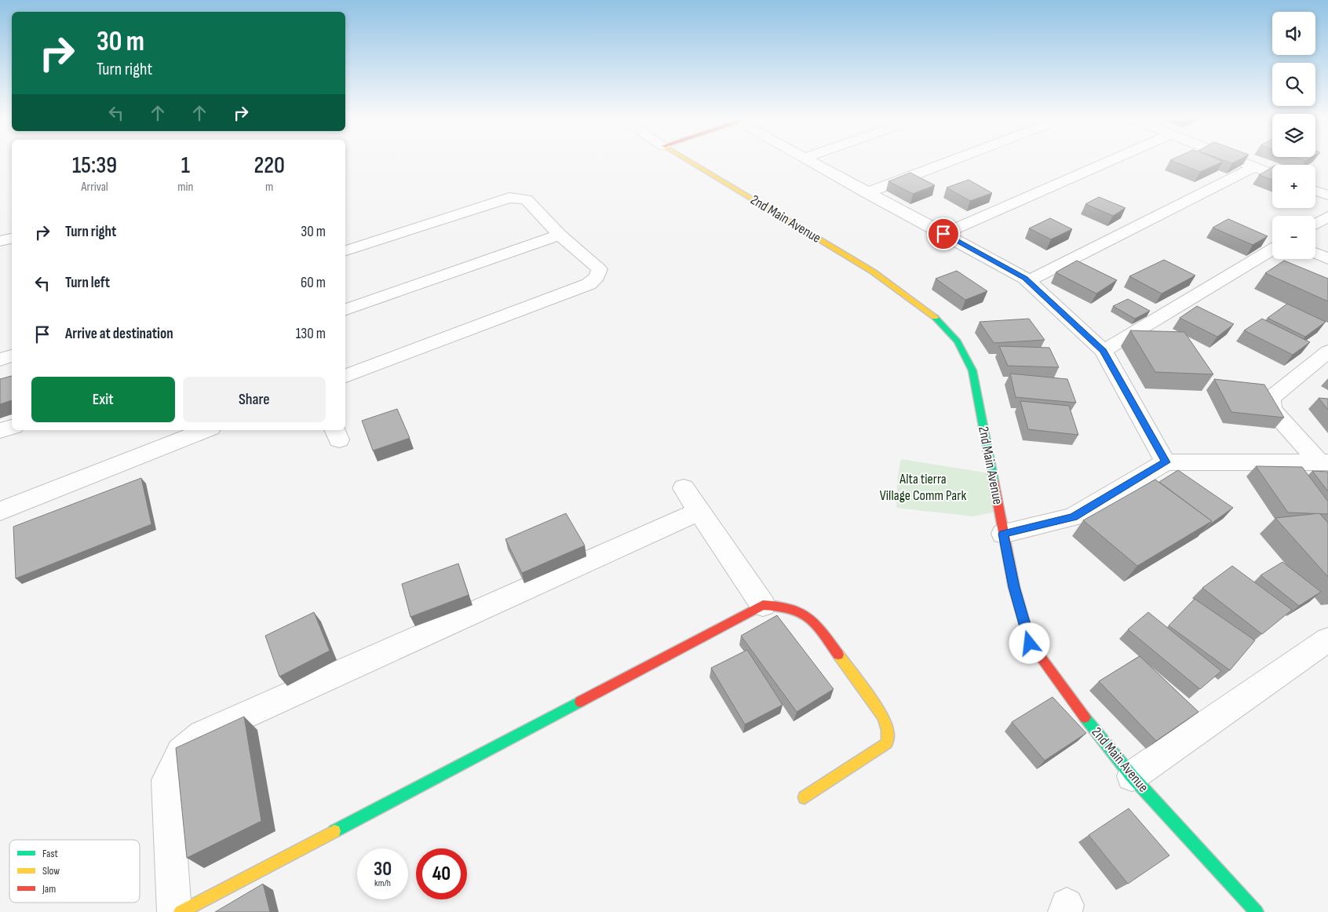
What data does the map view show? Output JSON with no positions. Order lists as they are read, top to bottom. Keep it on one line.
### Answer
{"streets":{"street":["2nd Main Avenue"]},"parks":["Alta tierra Village Comm Park"],"legend":["Fast","Slow","Jam"],"page":{"map_buttons":["+","−"],"turn":["30 m","Turn right"],"eta":["15:39","Arrival","1","min","220","m"],"list":[{"name":"Turn right","value":"30 m"},{"name":"Turn left","value":"60 m"},{"name":"Arrive at destination","value":"130 m"}],"buttons":["Exit","Share"],"speed":"30 km/h","limit":"40"}}
